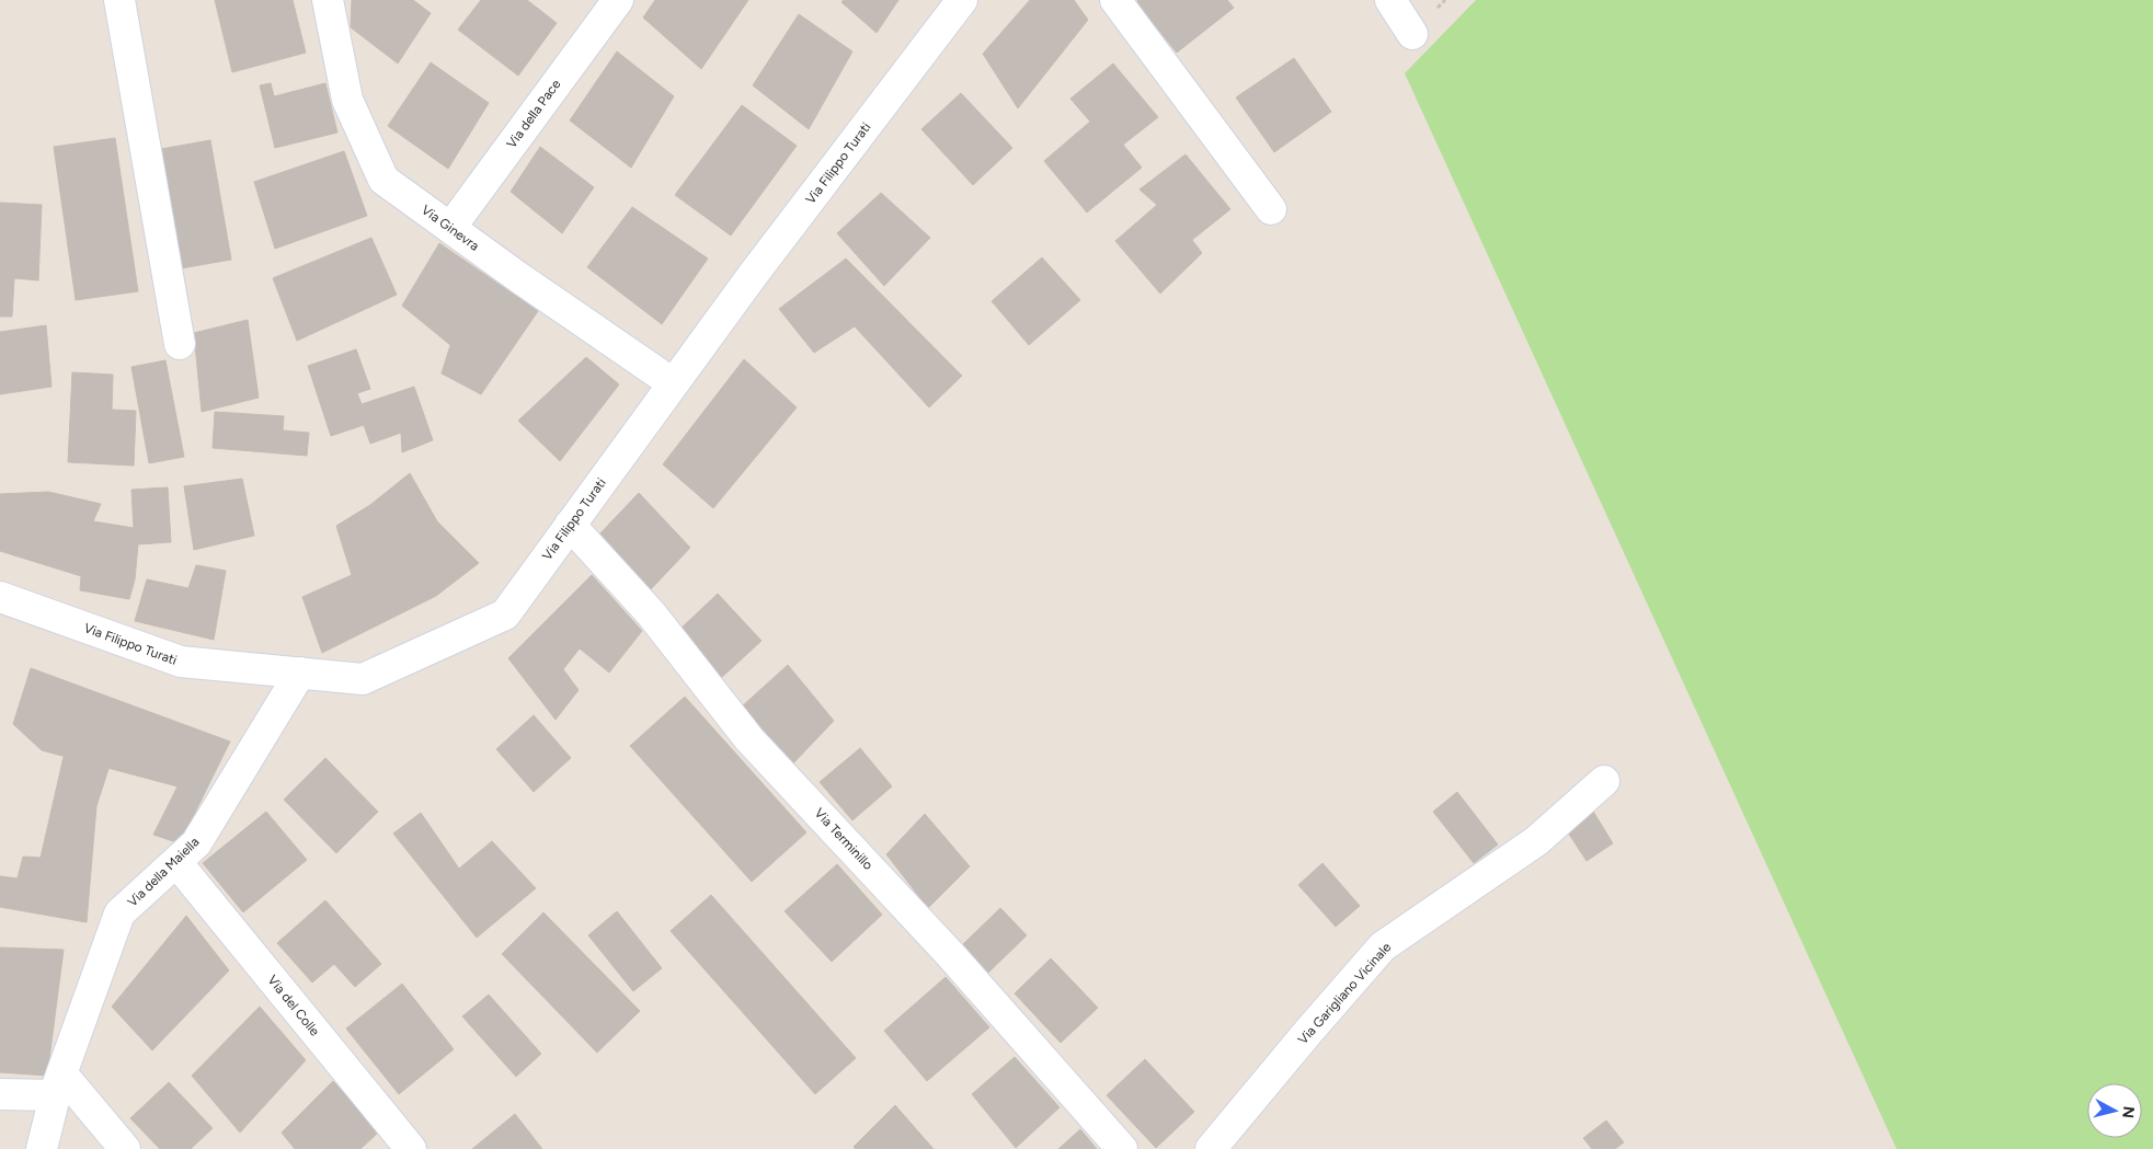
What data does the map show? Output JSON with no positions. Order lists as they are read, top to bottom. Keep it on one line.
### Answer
{"streets":{"street":["Via della Pace","Via Filippo Turati","Via Ginevra","Via Terminillo","Via della Maiella","Via Garigliano Vicinale","Via del Colle"]},"crossings":[["Via della Pace","Via Ginevra"],["Via Filippo Turati","Via Ginevra"],["Via Filippo Turati","Via Terminillo"],["Via Filippo Turati","Via della Maiella"],["Via della Maiella","Via del Colle"]],"north":"right"}
